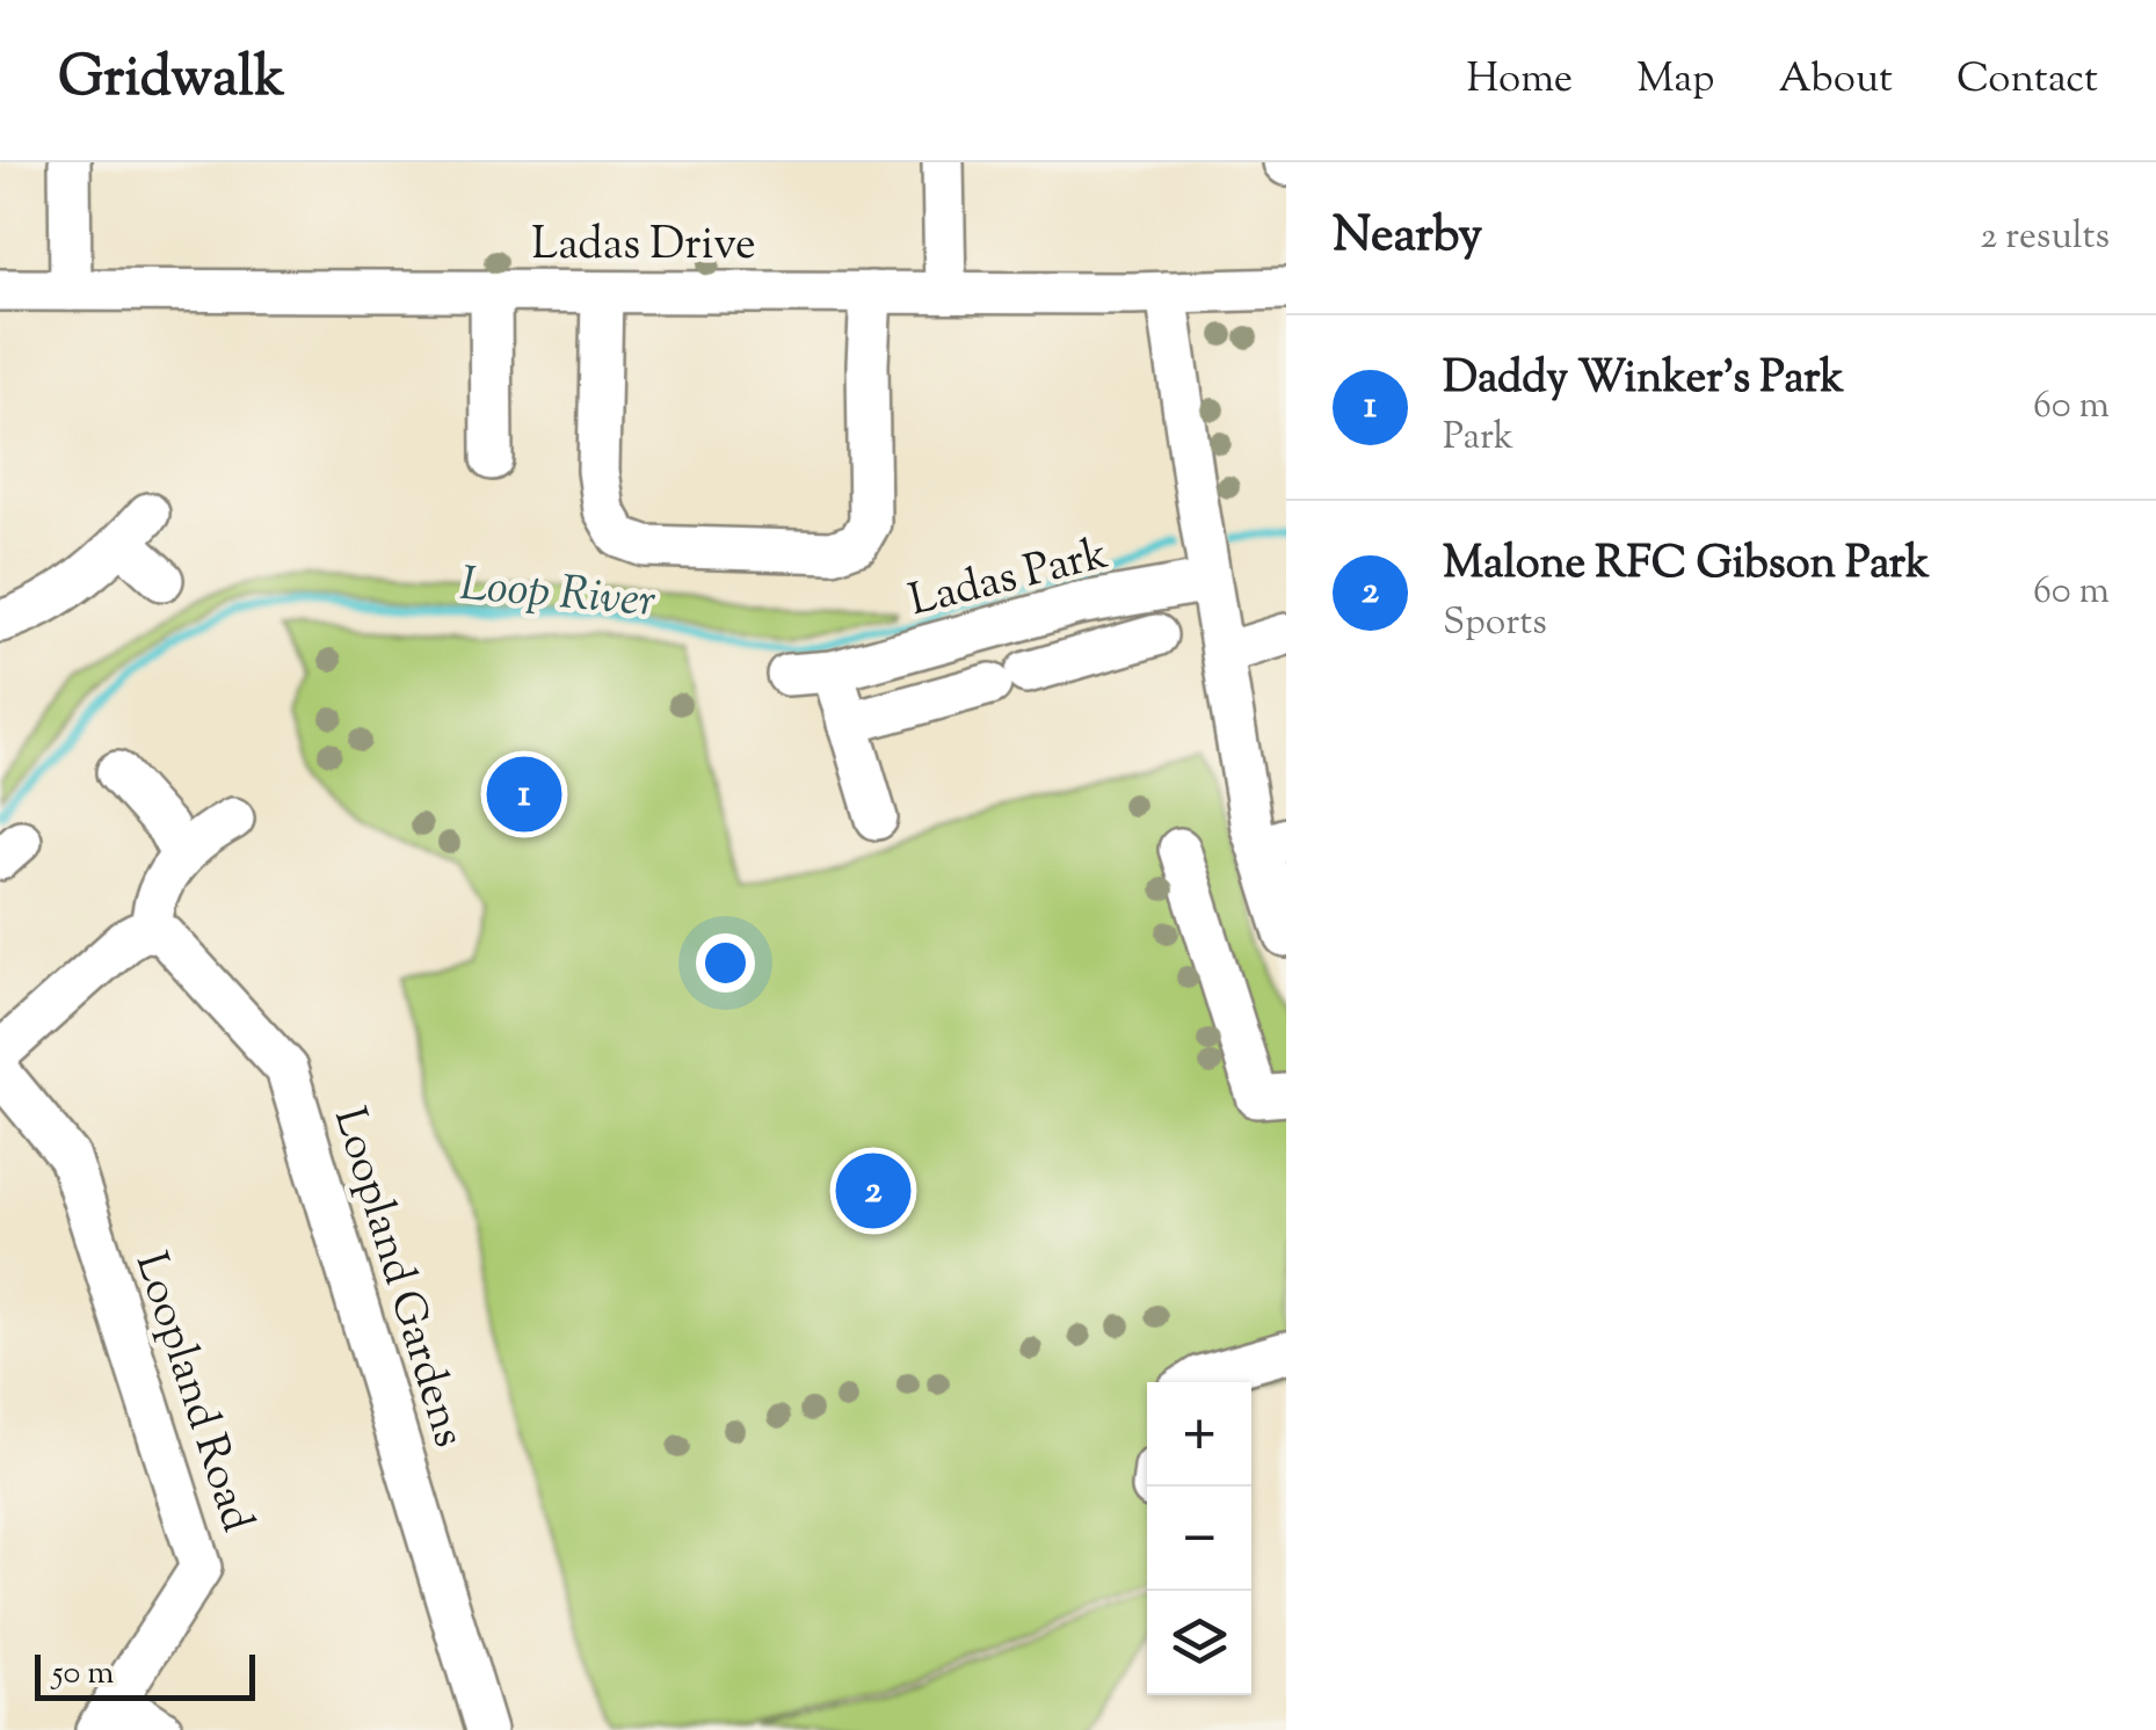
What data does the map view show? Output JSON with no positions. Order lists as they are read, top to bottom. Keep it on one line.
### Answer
{"streets":{"street":["Ladas Drive","Ladas Park","Loopland Gardens","Loopland Road"]},"water":["Loop River"],"scale_bar":"50 m","page":{"header":"Gridwalk","nav":["Home","Map","About","Contact"],"heading":["Nearby","2 results"],"list":[{"mark":"1","name":"Daddy Winker's Park","note":"Park","value":"60 m"},{"mark":"2","name":"Malone RFC Gibson Park","note":"Sports","value":"60 m"}],"pins":["1","2"],"map_buttons":["+","−"],"scale":"50 m"}}
